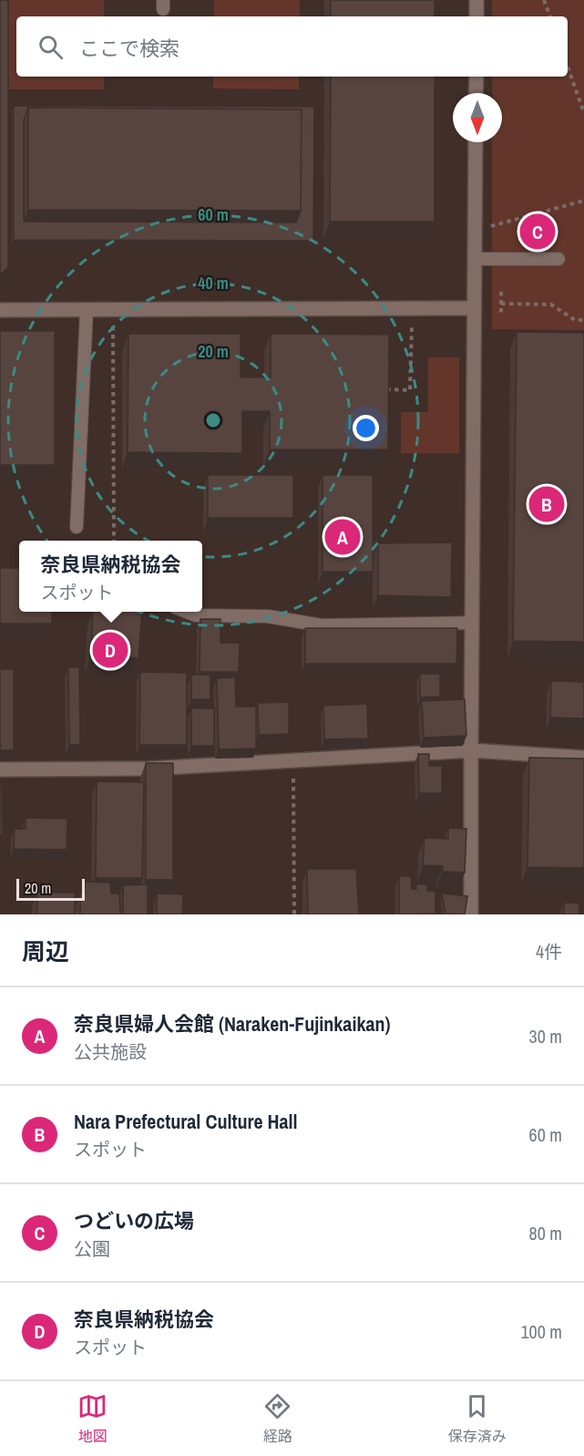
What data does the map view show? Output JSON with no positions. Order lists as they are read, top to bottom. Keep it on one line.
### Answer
{"scale_bar":"20 m","north":"bottom","page":{"search":"ここで検索","pins":["C","B","A","D"],"popup":["奈良県納税協会","スポット"],"scale":"20 m","heading":["周辺","4件"],"list":[{"mark":"A","name":"奈良県婦人会館 (Naraken-Fujinkaikan)","note":"公共施設","value":"30 m"},{"mark":"B","name":"Nara Prefectural Culture Hall","note":"スポット","value":"60 m"},{"mark":"C","name":"つどいの広場","note":"公園","value":"80 m"},{"mark":"D","name":"奈良県納税協会","note":"スポット","value":"100 m"}],"nav":["地図","経路","保存済み"]},"rings":["60 m","40 m","20 m"]}
